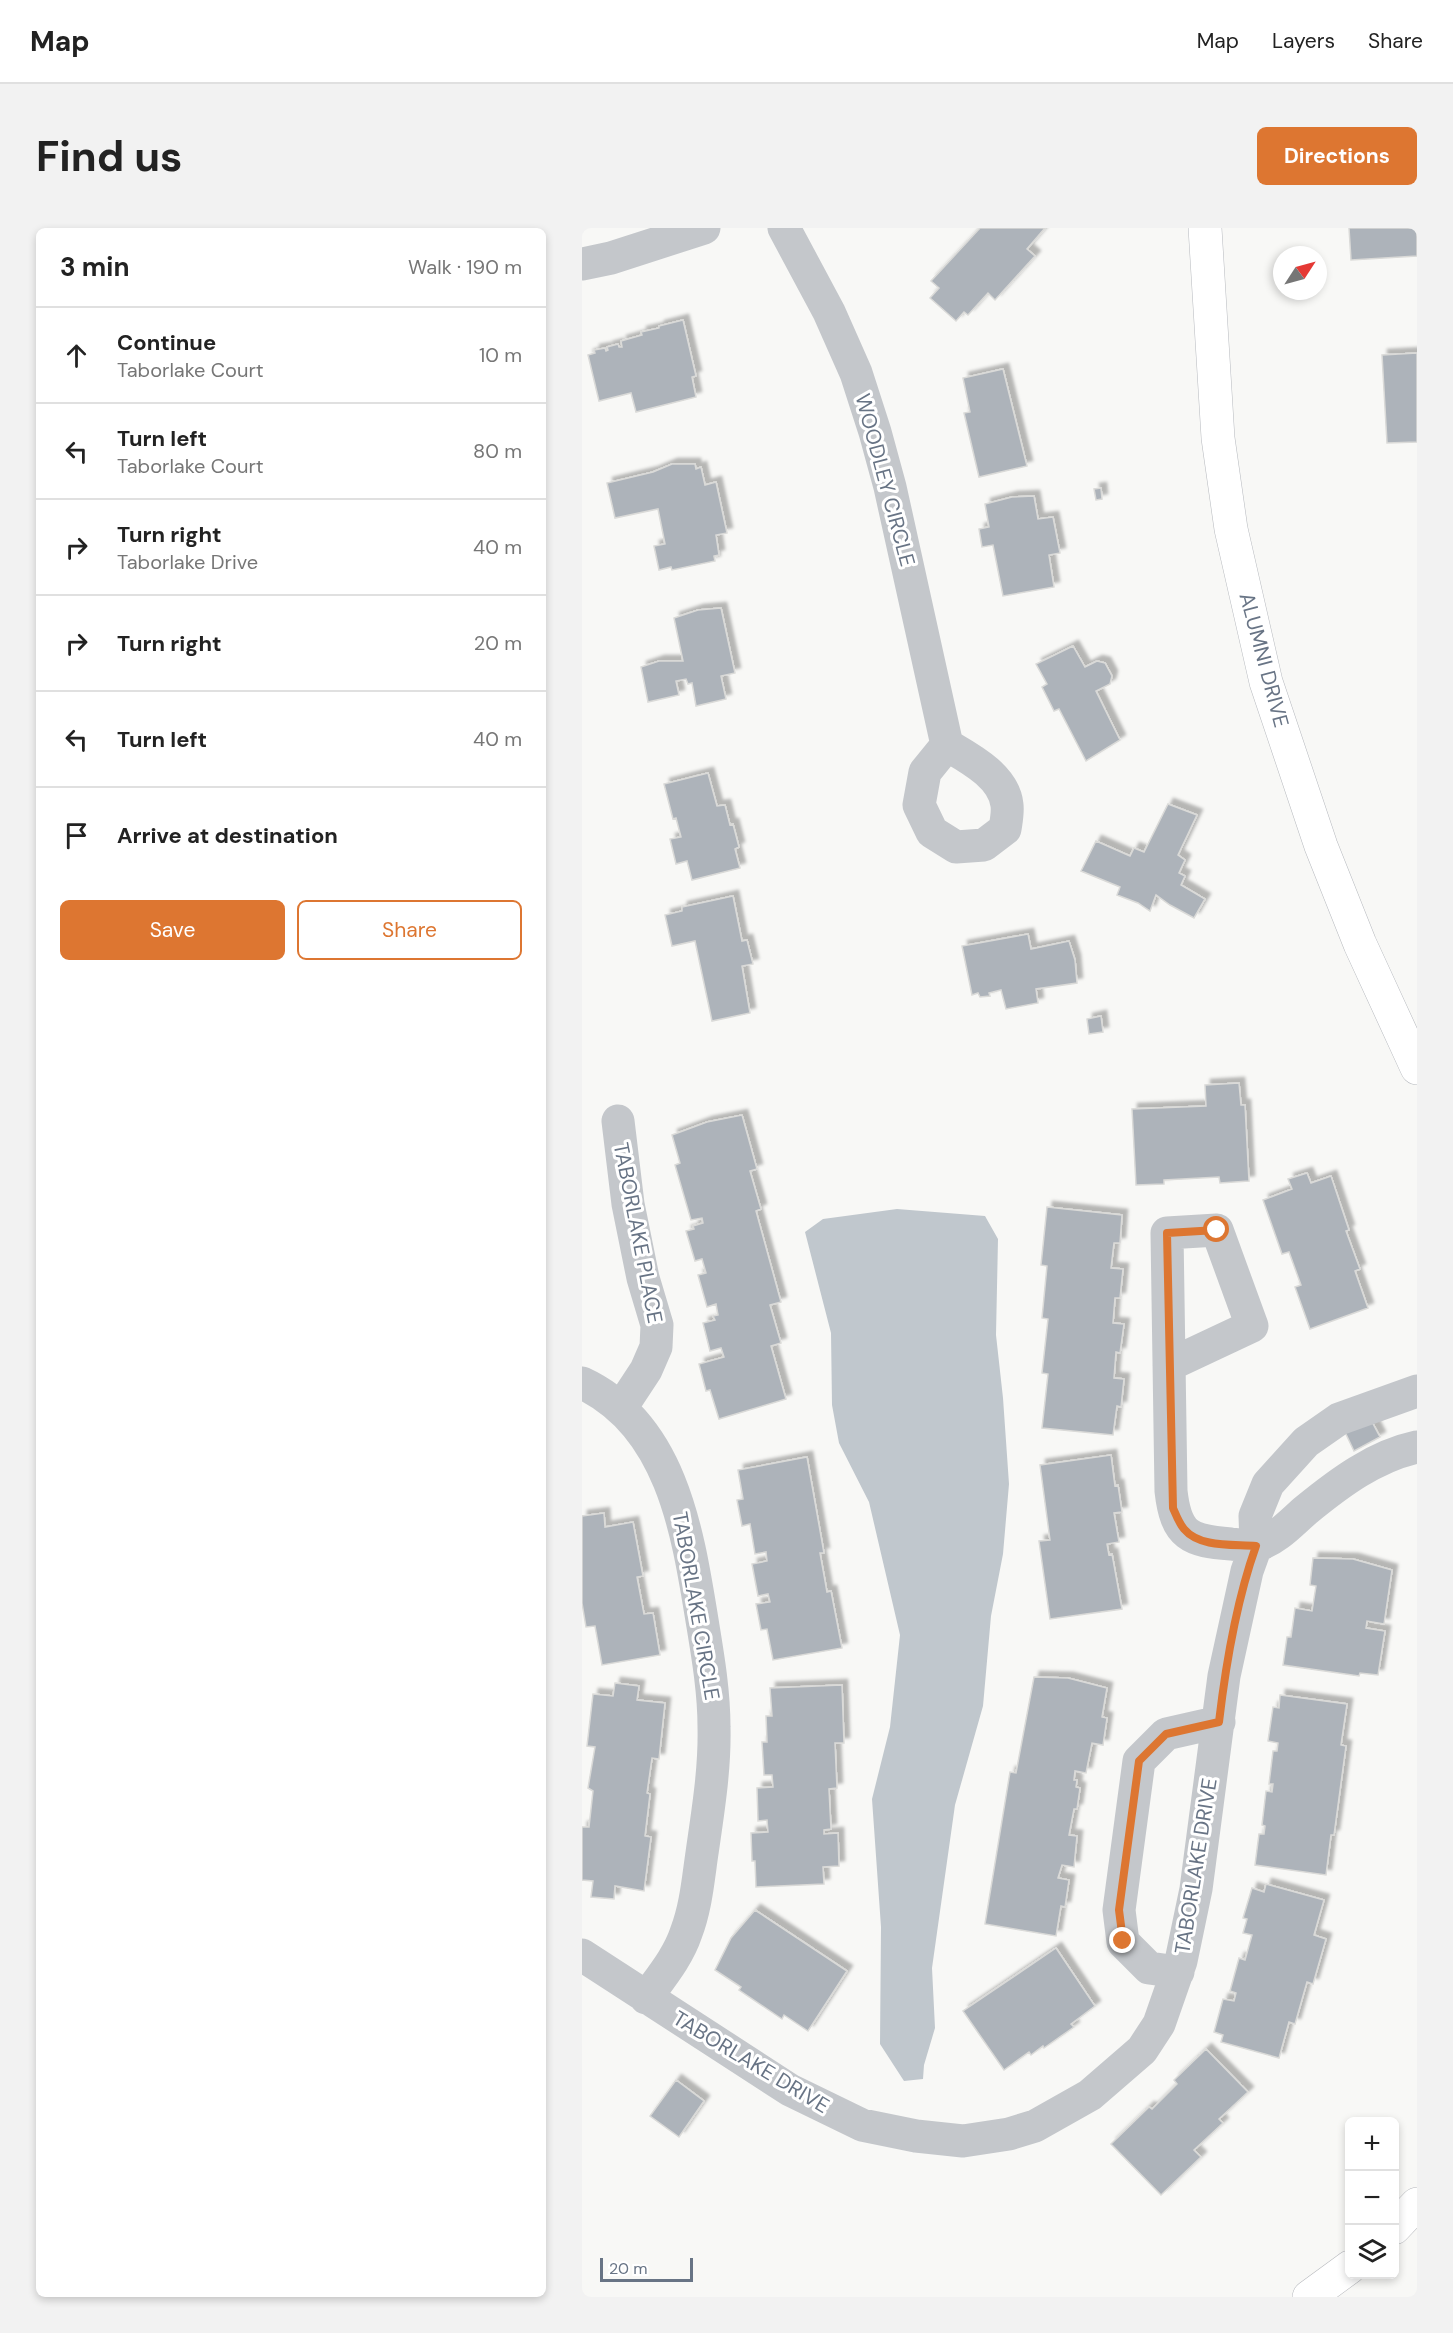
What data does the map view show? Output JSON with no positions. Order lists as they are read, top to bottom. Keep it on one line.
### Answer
{"streets":{"main road":["ALUMNI DRIVE"],"street":["WOODLEY CIRCLE","TABORLAKE PLACE","TABORLAKE CIRCLE","TABORLAKE DRIVE"]},"crossings":[["TABORLAKE PLACE","TABORLAKE CIRCLE"],["TABORLAKE CIRCLE","TABORLAKE DRIVE"]],"scale_bar":"20 m","north":"top right","page":{"header":"Map","nav":["Map","Layers","Share"],"buttons":["Directions",["Save","Share"]],"title":"Find us","heading":["3 min","Walk · 190 m"],"list":[["Continue","Taborlake Court","10 m"],["Turn left","Taborlake Court","80 m"],["Turn right","Taborlake Drive","40 m"],["Turn right","20 m"],["Turn left","40 m"],"Arrive at destination"],"map_buttons":["+","−"],"scale":"20 m"}}
